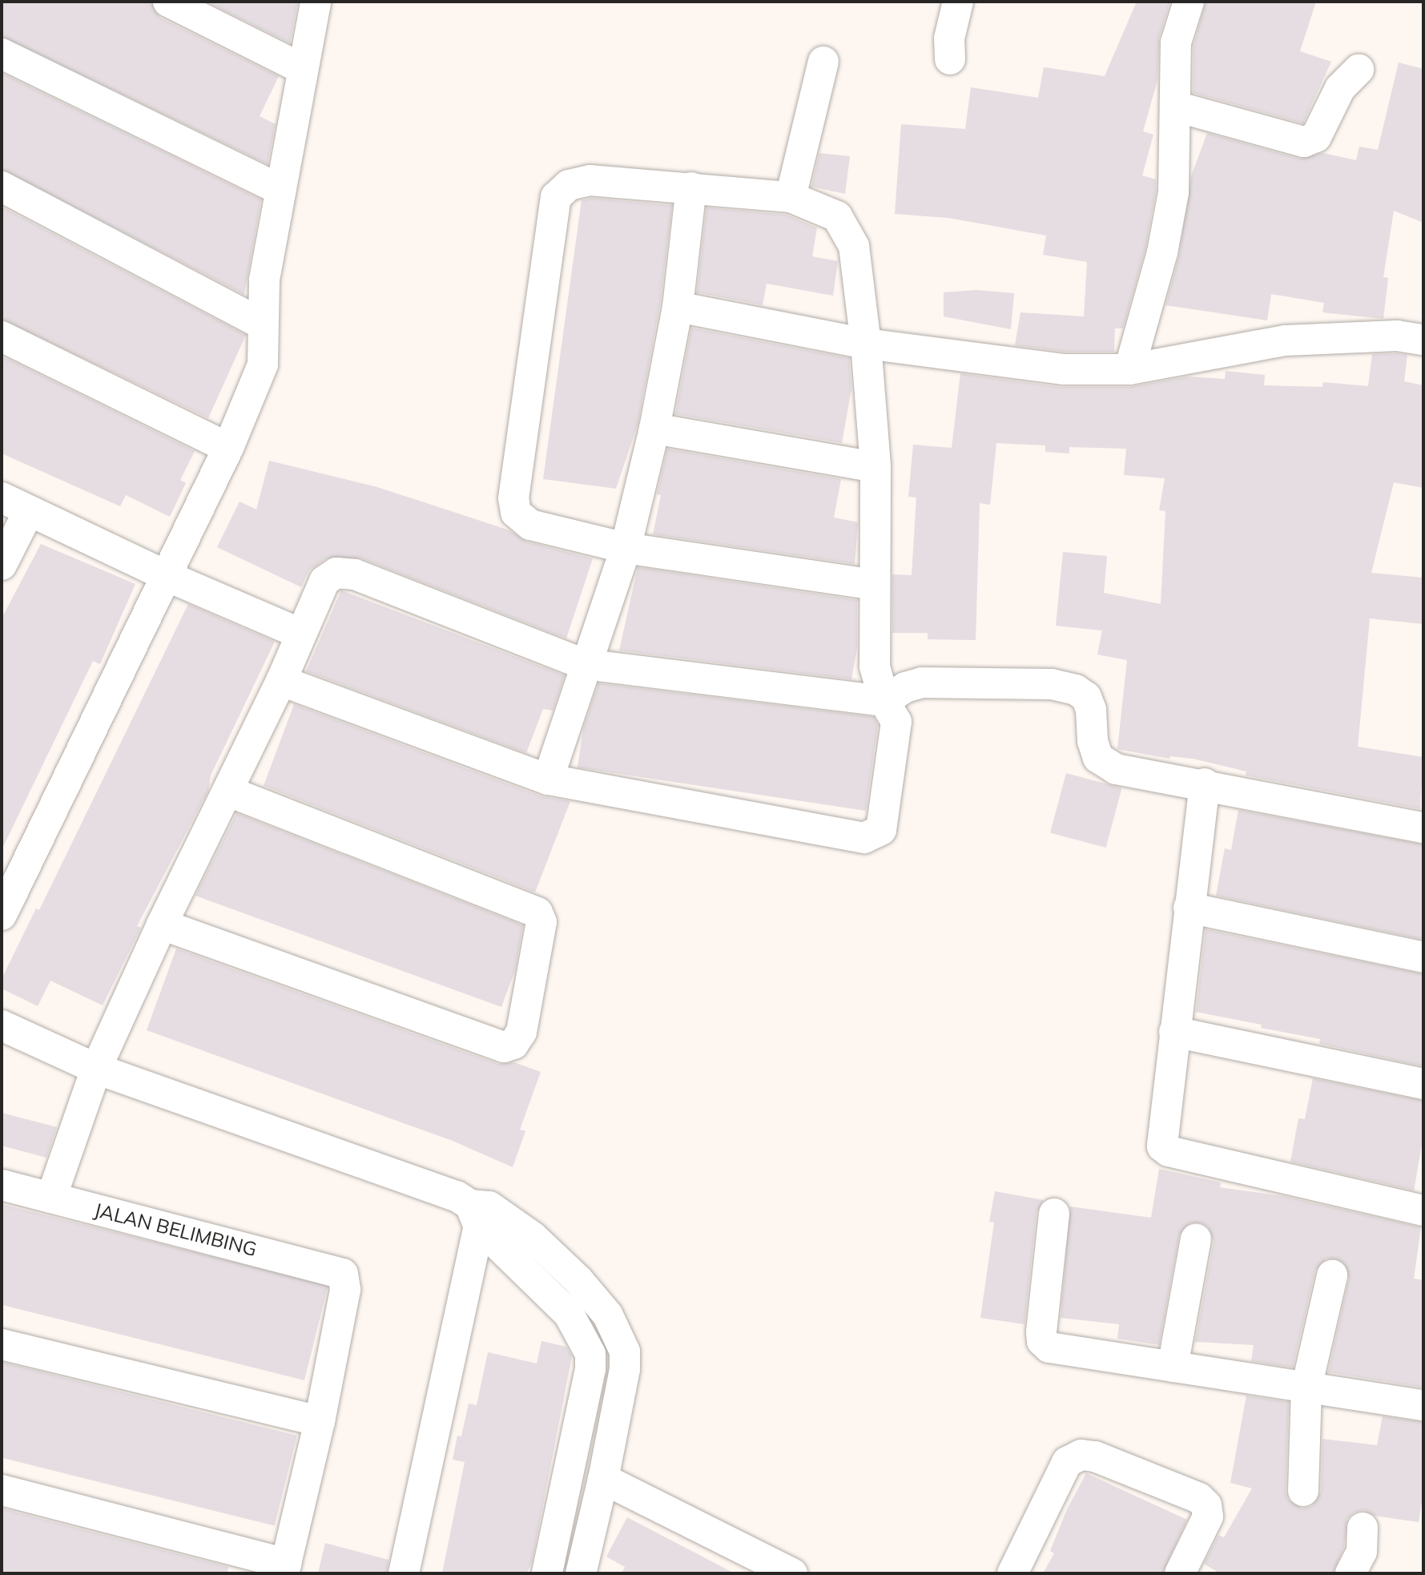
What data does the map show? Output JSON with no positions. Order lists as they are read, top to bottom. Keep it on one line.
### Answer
{"streets":{"street":["JALAN BELIMBING"]}}
